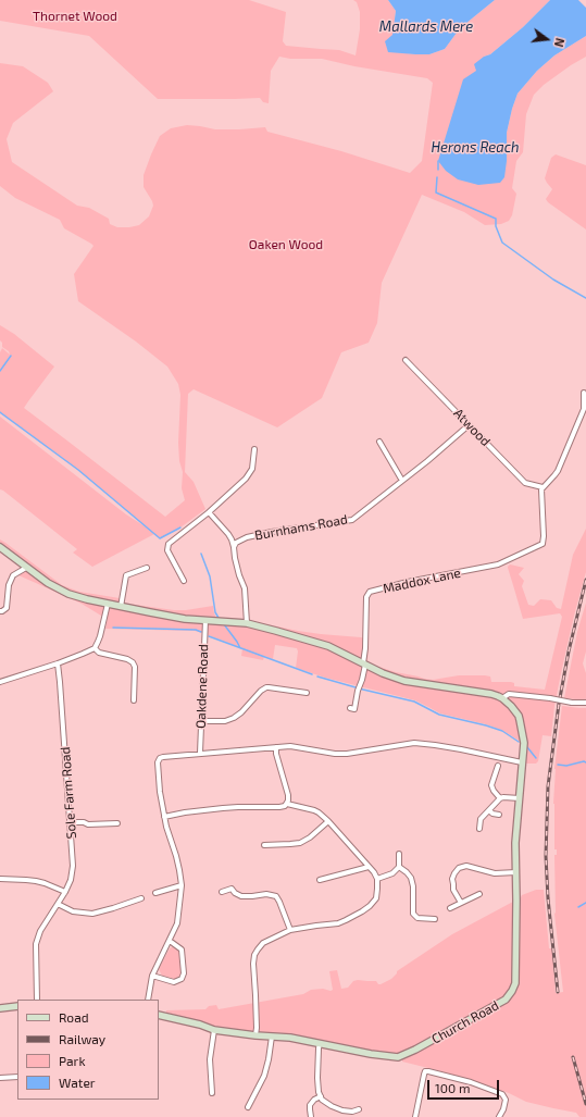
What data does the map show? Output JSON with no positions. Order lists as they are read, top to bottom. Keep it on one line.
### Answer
{"streets":{"street":["Atwood","Burnhams Road","Maddox Lane","Oakdene Road","Sole Farm Road","Church Road"]},"crossings":[["Atwood","Burnhams Road"],["Atwood","Maddox Lane"]],"water":["Mallards Mere","Herons Reach"],"parks":["Thornet Wood","Oaken Wood"],"legend":["Road","Railway","Park","Water"],"scale_bar":"100 m","north":"right"}
